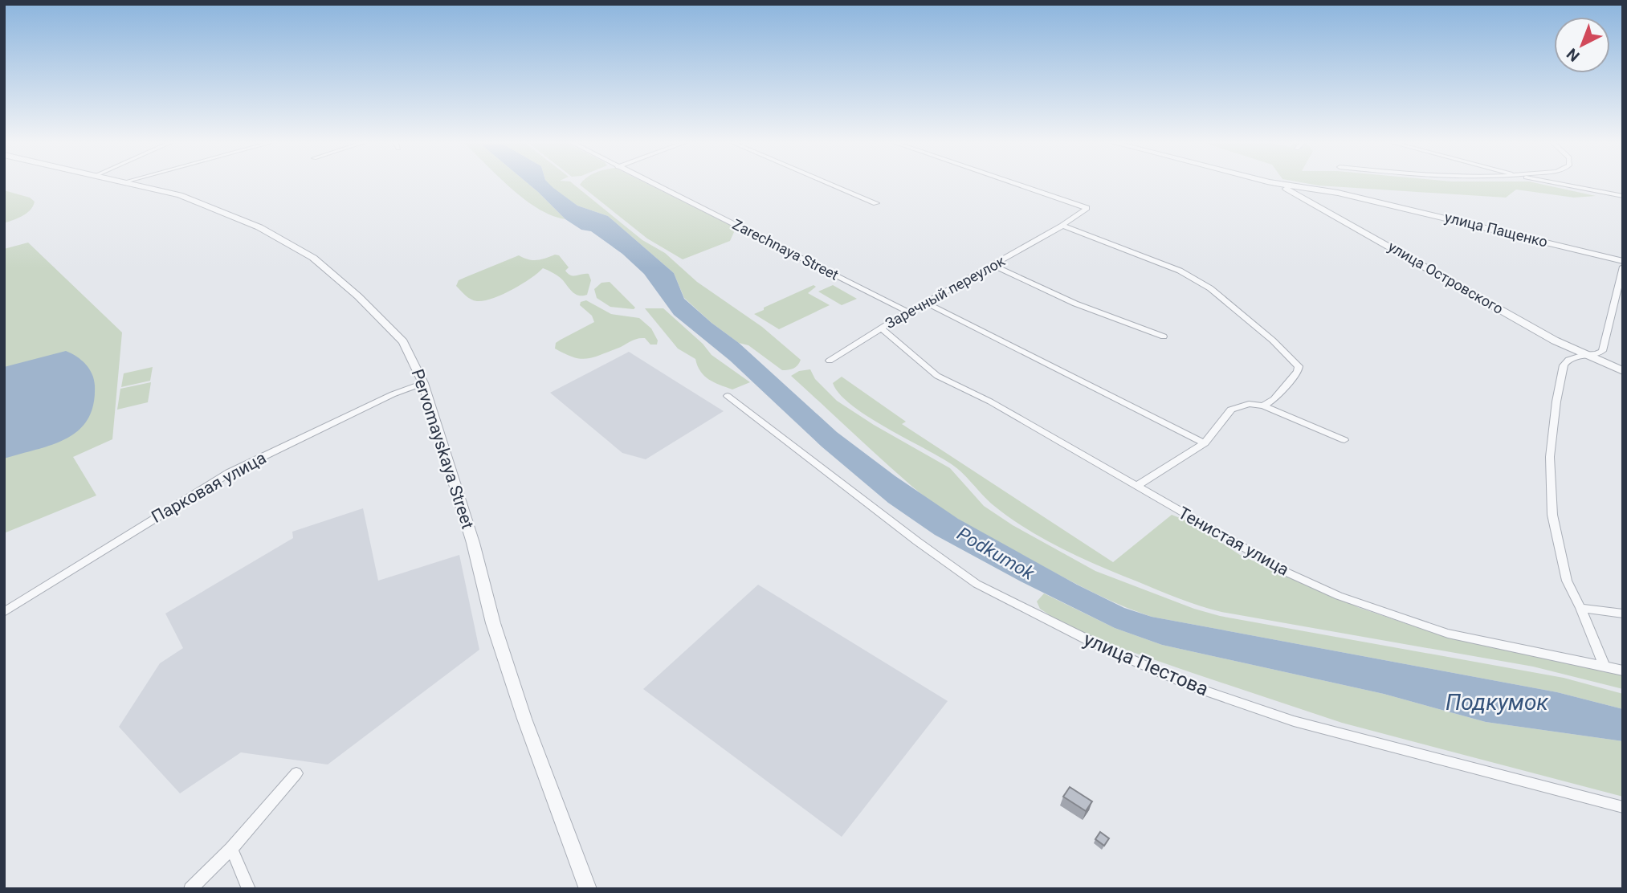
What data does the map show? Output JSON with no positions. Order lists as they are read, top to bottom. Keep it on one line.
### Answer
{"streets":{"street":["улица Пащенко","Zarechnaya Street","улица Островского","Заречный переулок","Pervomayskaya Street","Парковая улица","Тенистая улица","улица Пестова"]},"crossings":[["Zarechnaya Street","Заречный переулок"],["Заречный переулок","Тенистая улица"],["Pervomayskaya Street","Парковая улица"]],"water":["Podkumok","Подкумок"],"north":"bottom left"}
